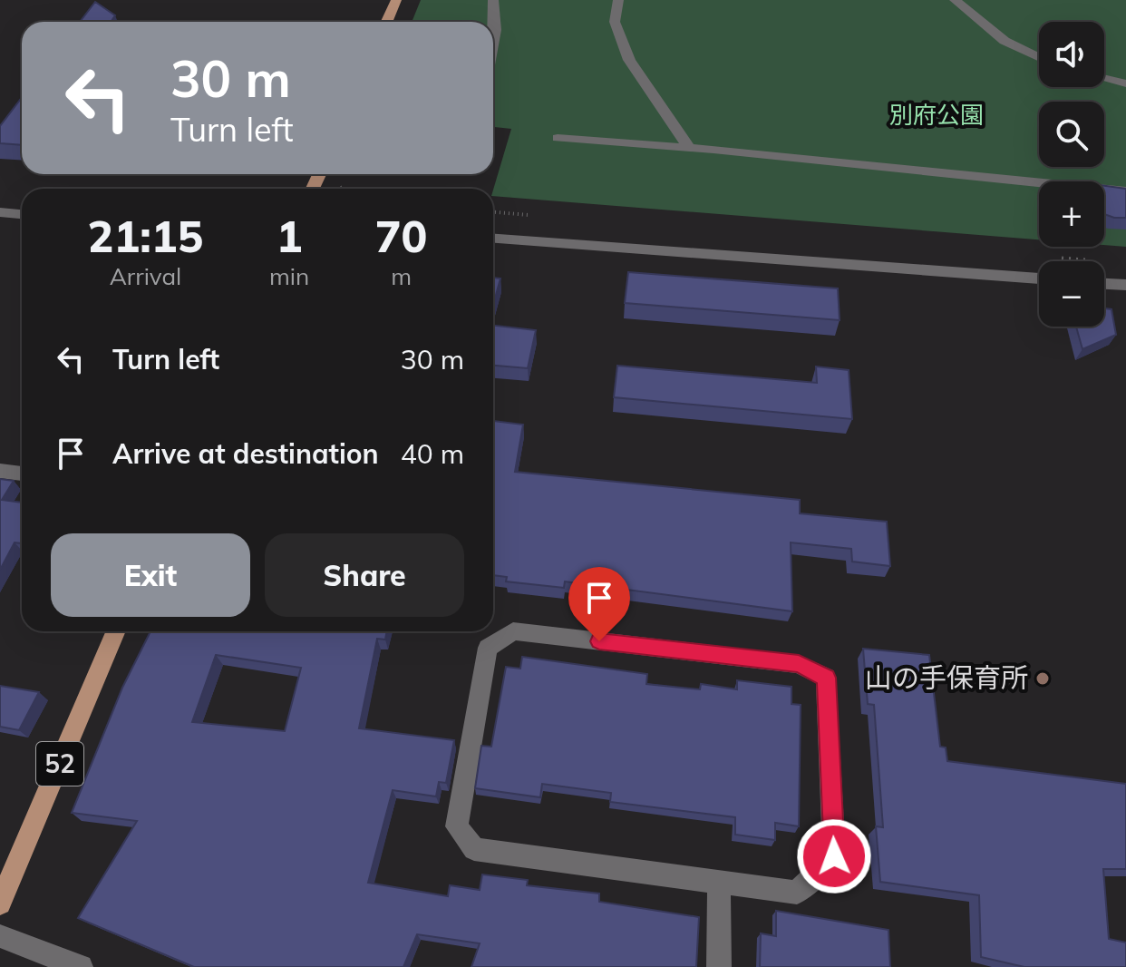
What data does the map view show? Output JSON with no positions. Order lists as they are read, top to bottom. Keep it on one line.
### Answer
{"streets":{"main road":["52"]},"parks":["別府公園"],"places":["山の手保育所"],"page":{"map_buttons":["+","−"],"turn":["30 m","Turn left"],"eta":["21:15","Arrival","1","min","70","m"],"list":[{"name":"Turn left","value":"30 m"},{"name":"Arrive at destination","value":"40 m"}],"buttons":["Exit","Share"]}}
